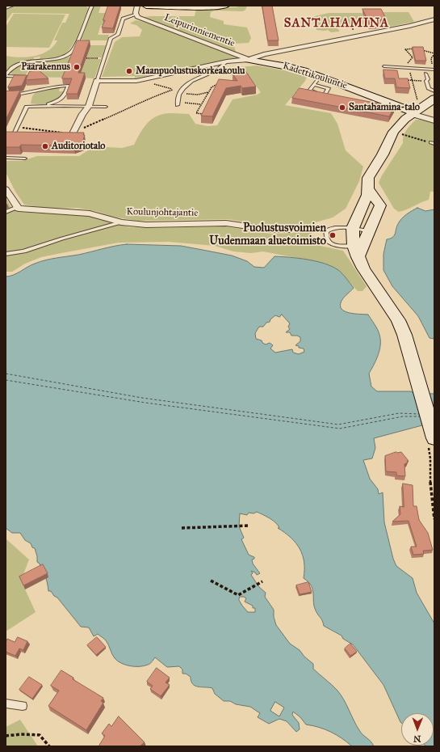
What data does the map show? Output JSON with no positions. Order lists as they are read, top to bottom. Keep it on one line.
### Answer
{"streets":{"main road":["Kadettikouluntie"],"street":["Leipurinniementie","Koulunjohtajantie"]},"crossings":[["Leipurinniementie","Kadettikouluntie"]],"districts":["SANTAHAMINA"],"places":["Päärakennus","Maanpuolustuskorkeakoulu","Santahamina-talo","Auditoriotalo","Puolustusvoimien Uudenmaan aluetoimisto"],"north":"bottom"}
